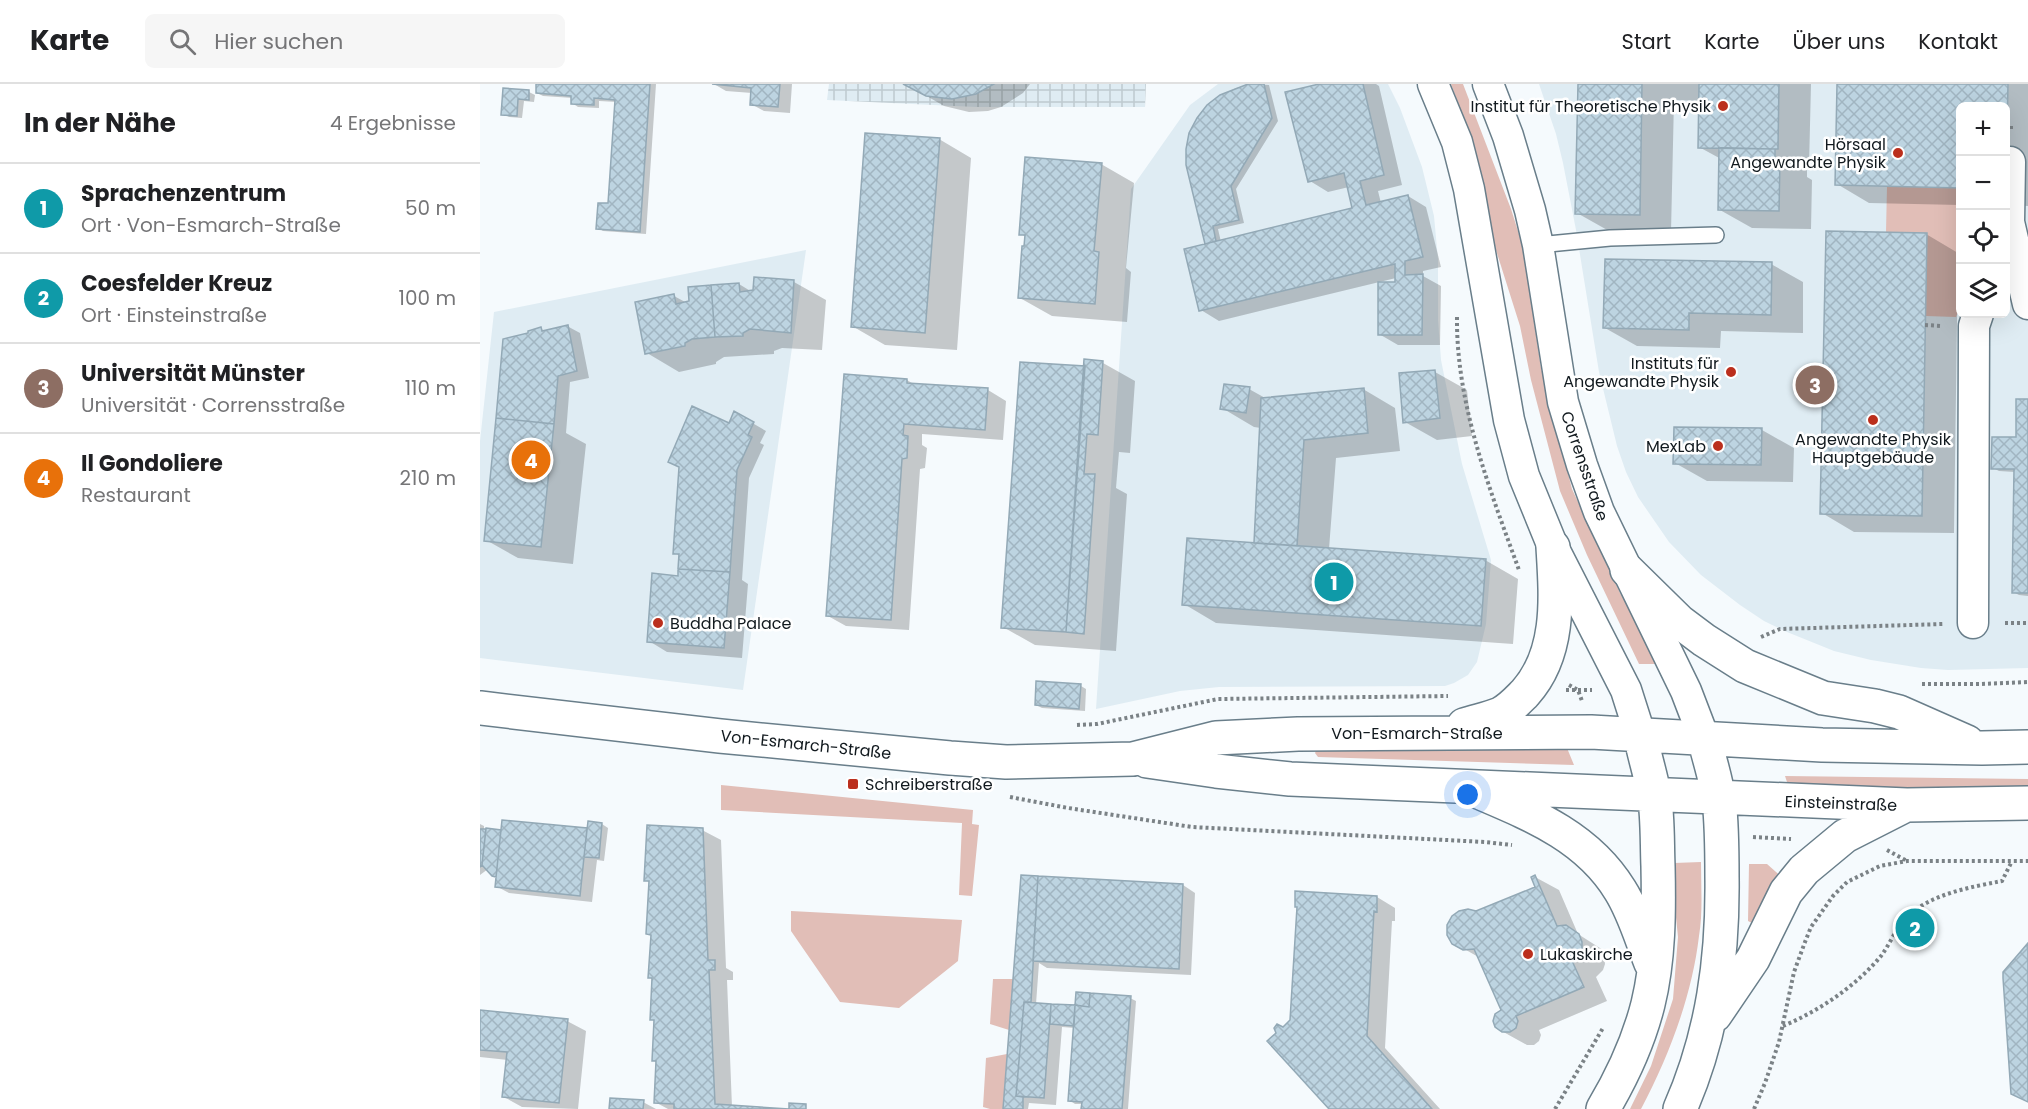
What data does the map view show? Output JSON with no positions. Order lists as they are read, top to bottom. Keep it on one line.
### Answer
{"streets":{"main road":["Corrensstraße","Von-Esmarch-Straße","Einsteinstraße"]},"crossings":[["Corrensstraße","Von-Esmarch-Straße"],["Corrensstraße","Einsteinstraße"],["Von-Esmarch-Straße","Einsteinstraße"]],"places":{"other":["Institut für Theoretische Physik","Hörsaal Angewandte Physik","Instituts für Angewandte Physik","Angewandte Physik Hauptgebäude","MexLab","Buddha Palace","Lukaskirche"],"transit":["Schreiberstraße"]},"page":{"header":"Karte","search":"Hier suchen","nav":["Start","Karte","Über uns","Kontakt"],"heading":["In der Nähe","4 Ergebnisse"],"map_buttons":["+","−"],"list":[{"mark":"1","name":"Sprachenzentrum","note":"Ort · Von-Esmarch-Straße","value":"50 m"},{"mark":"2","name":"Coesfelder Kreuz","note":"Ort · Einsteinstraße","value":"100 m"},{"mark":"3","name":"Universität Münster","note":"Universität · Corrensstraße","value":"110 m"},{"mark":"4","name":"Il Gondoliere","note":"Restaurant","value":"210 m"}],"pins":["3","4","1","2"]}}
